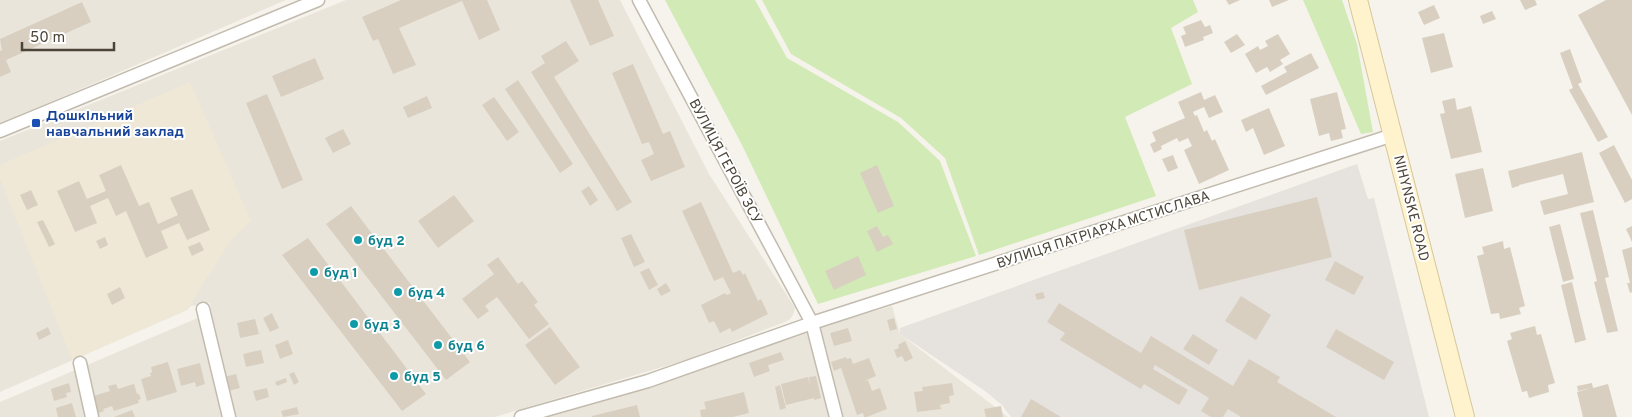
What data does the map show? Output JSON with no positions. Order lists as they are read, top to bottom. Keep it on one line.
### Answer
{"streets":{"main road":["NIHYNSKE ROAD"],"street":["ВУЛИЦЯ ГЕРОЇВ ЗСУ","ВУЛИЦЯ ПАТРІАРХА МСТИСЛАВА"]},"crossings":[["ВУЛИЦЯ ГЕРОЇВ ЗСУ","ВУЛИЦЯ ПАТРІАРХА МСТИСЛАВА"],["NIHYNSKE ROAD","ВУЛИЦЯ ПАТРІАРХА МСТИСЛАВА"]],"places":{"transit":["Дошкільний навчальний заклад"],"other":["буд 2","буд 1","буд 4","буд 3","буд 6","буд 5"]},"scale_bar":"50 m"}
